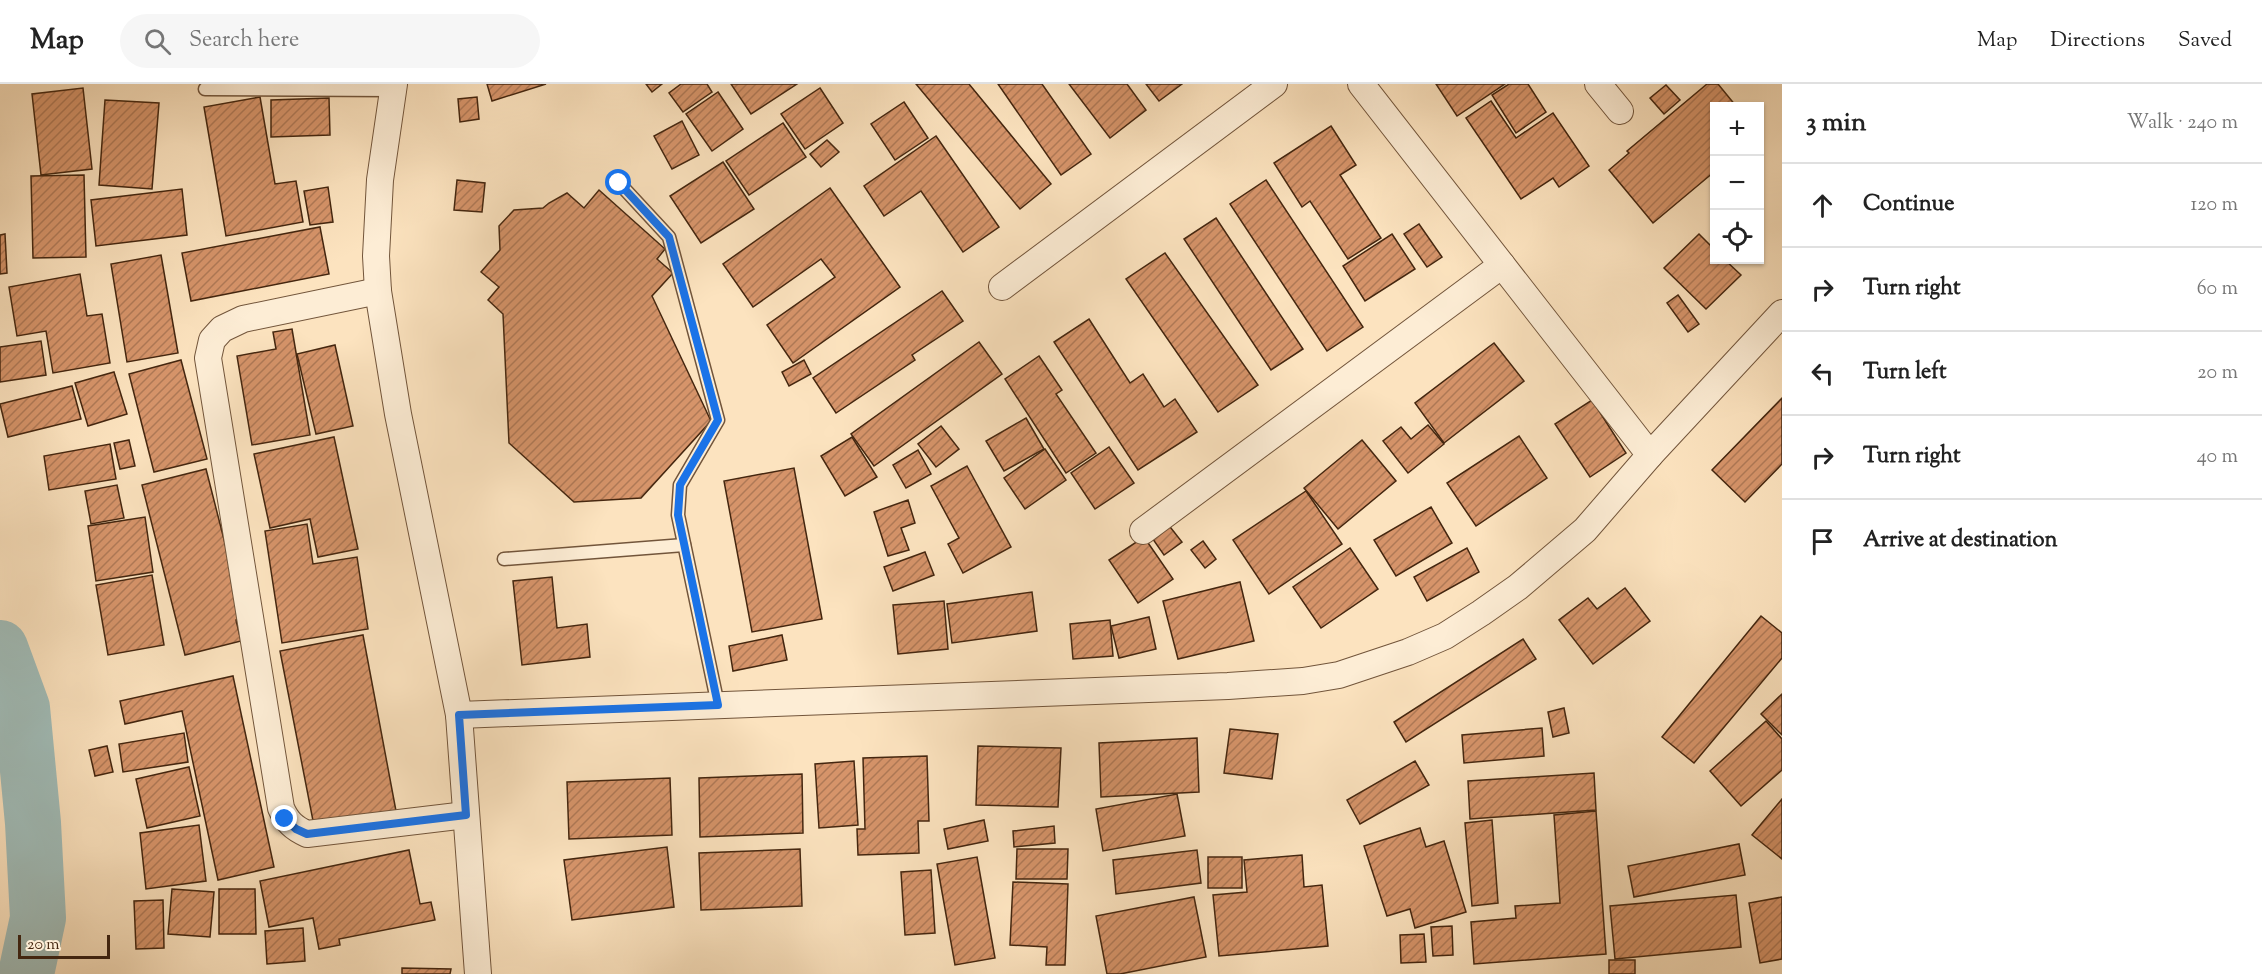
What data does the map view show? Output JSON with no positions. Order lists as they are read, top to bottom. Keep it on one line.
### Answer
{"scale_bar":"20 m","page":{"header":"Map","search":"Search here","nav":["Map","Directions","Saved"],"heading":["3 min","Walk · 240 m"],"map_buttons":["+","−"],"list":[["Continue","120 m"],["Turn right","60 m"],["Turn left","20 m"],["Turn right","40 m"],"Arrive at destination"],"scale":"20 m"}}
